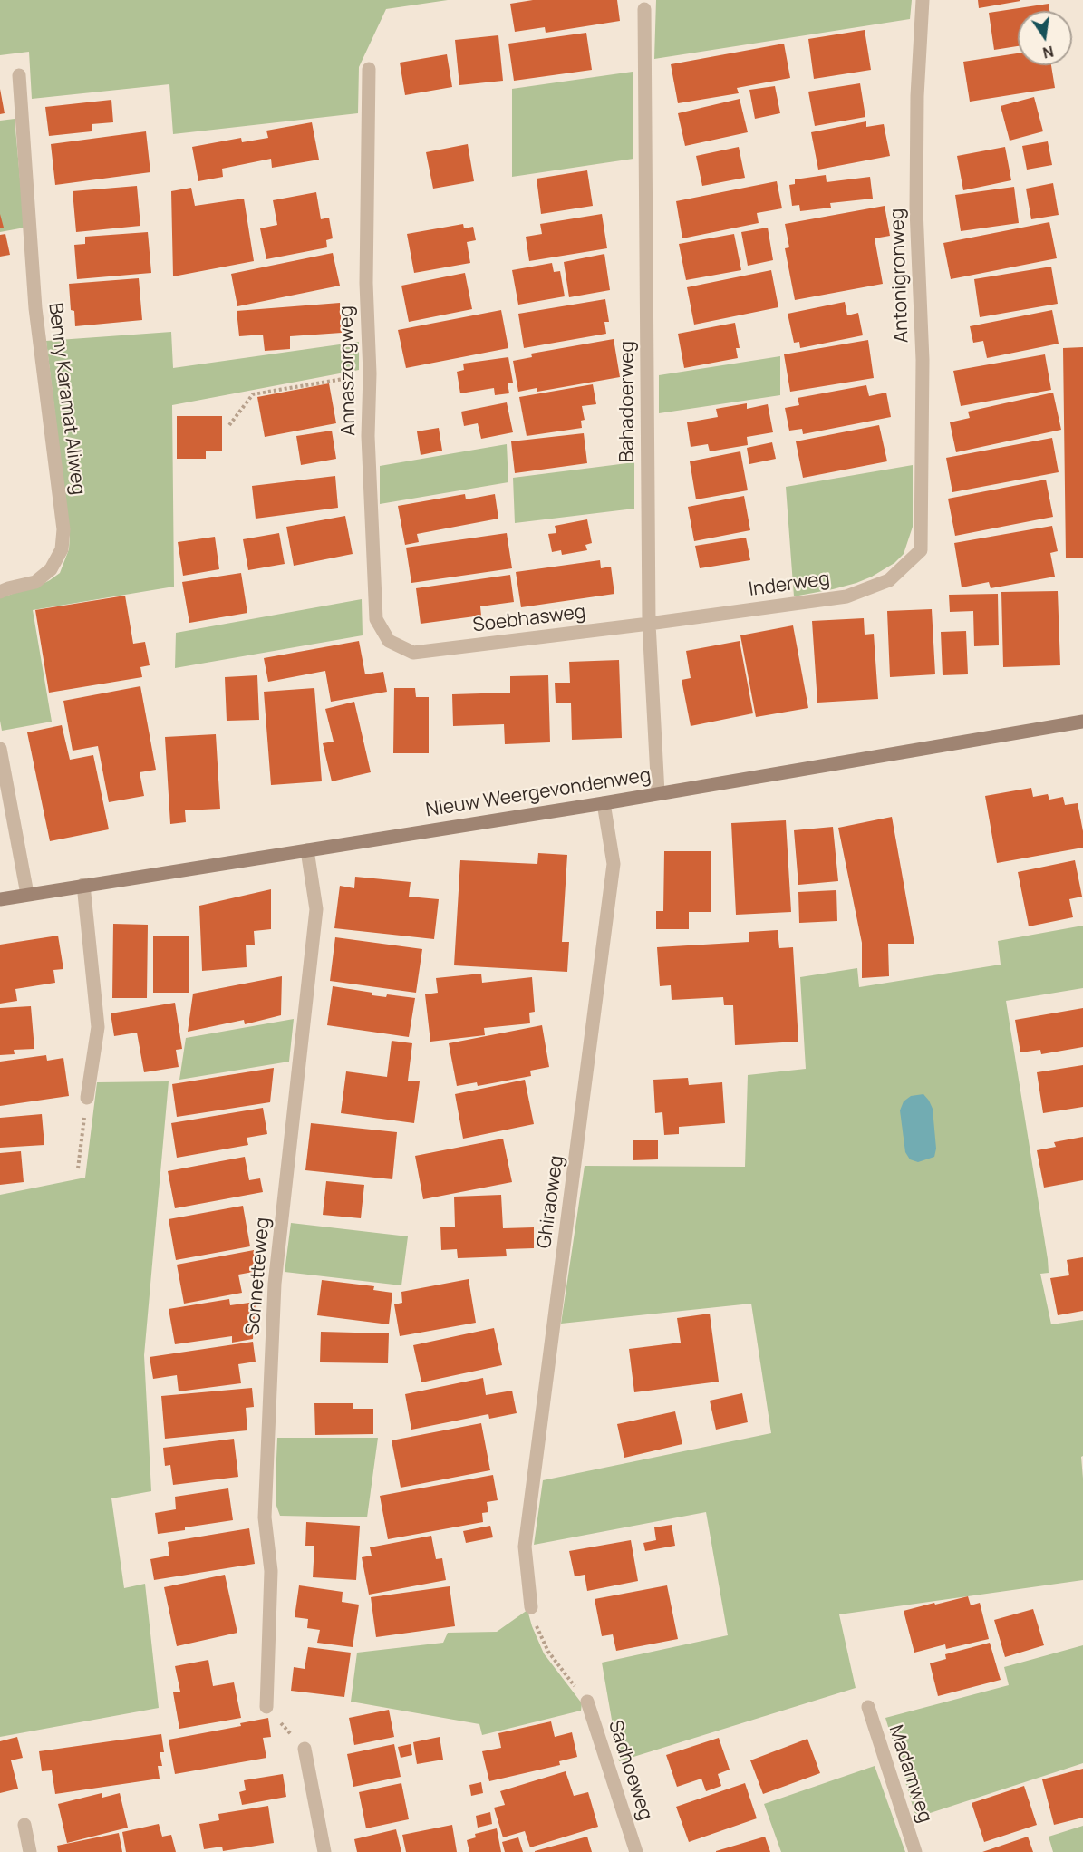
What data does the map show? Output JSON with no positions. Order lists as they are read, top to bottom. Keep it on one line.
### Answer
{"streets":{"street":["Antonigronweg","Annaszorgweg","Benny Karamat Aliweg","Bahadoerweg","Inderweg","Soebhasweg","Nieuw Weergevondenweg","Ghiraoweg","Sonnetteweg","Sadhoeweg","Madamweg"]},"crossings":[["Antonigronweg","Inderweg"],["Annaszorgweg","Soebhasweg"],["Bahadoerweg","Inderweg"],["Bahadoerweg","Soebhasweg"],["Bahadoerweg","Nieuw Weergevondenweg"],["Inderweg","Soebhasweg"],["Nieuw Weergevondenweg","Ghiraoweg"],["Nieuw Weergevondenweg","Sonnetteweg"]],"north":"bottom"}
